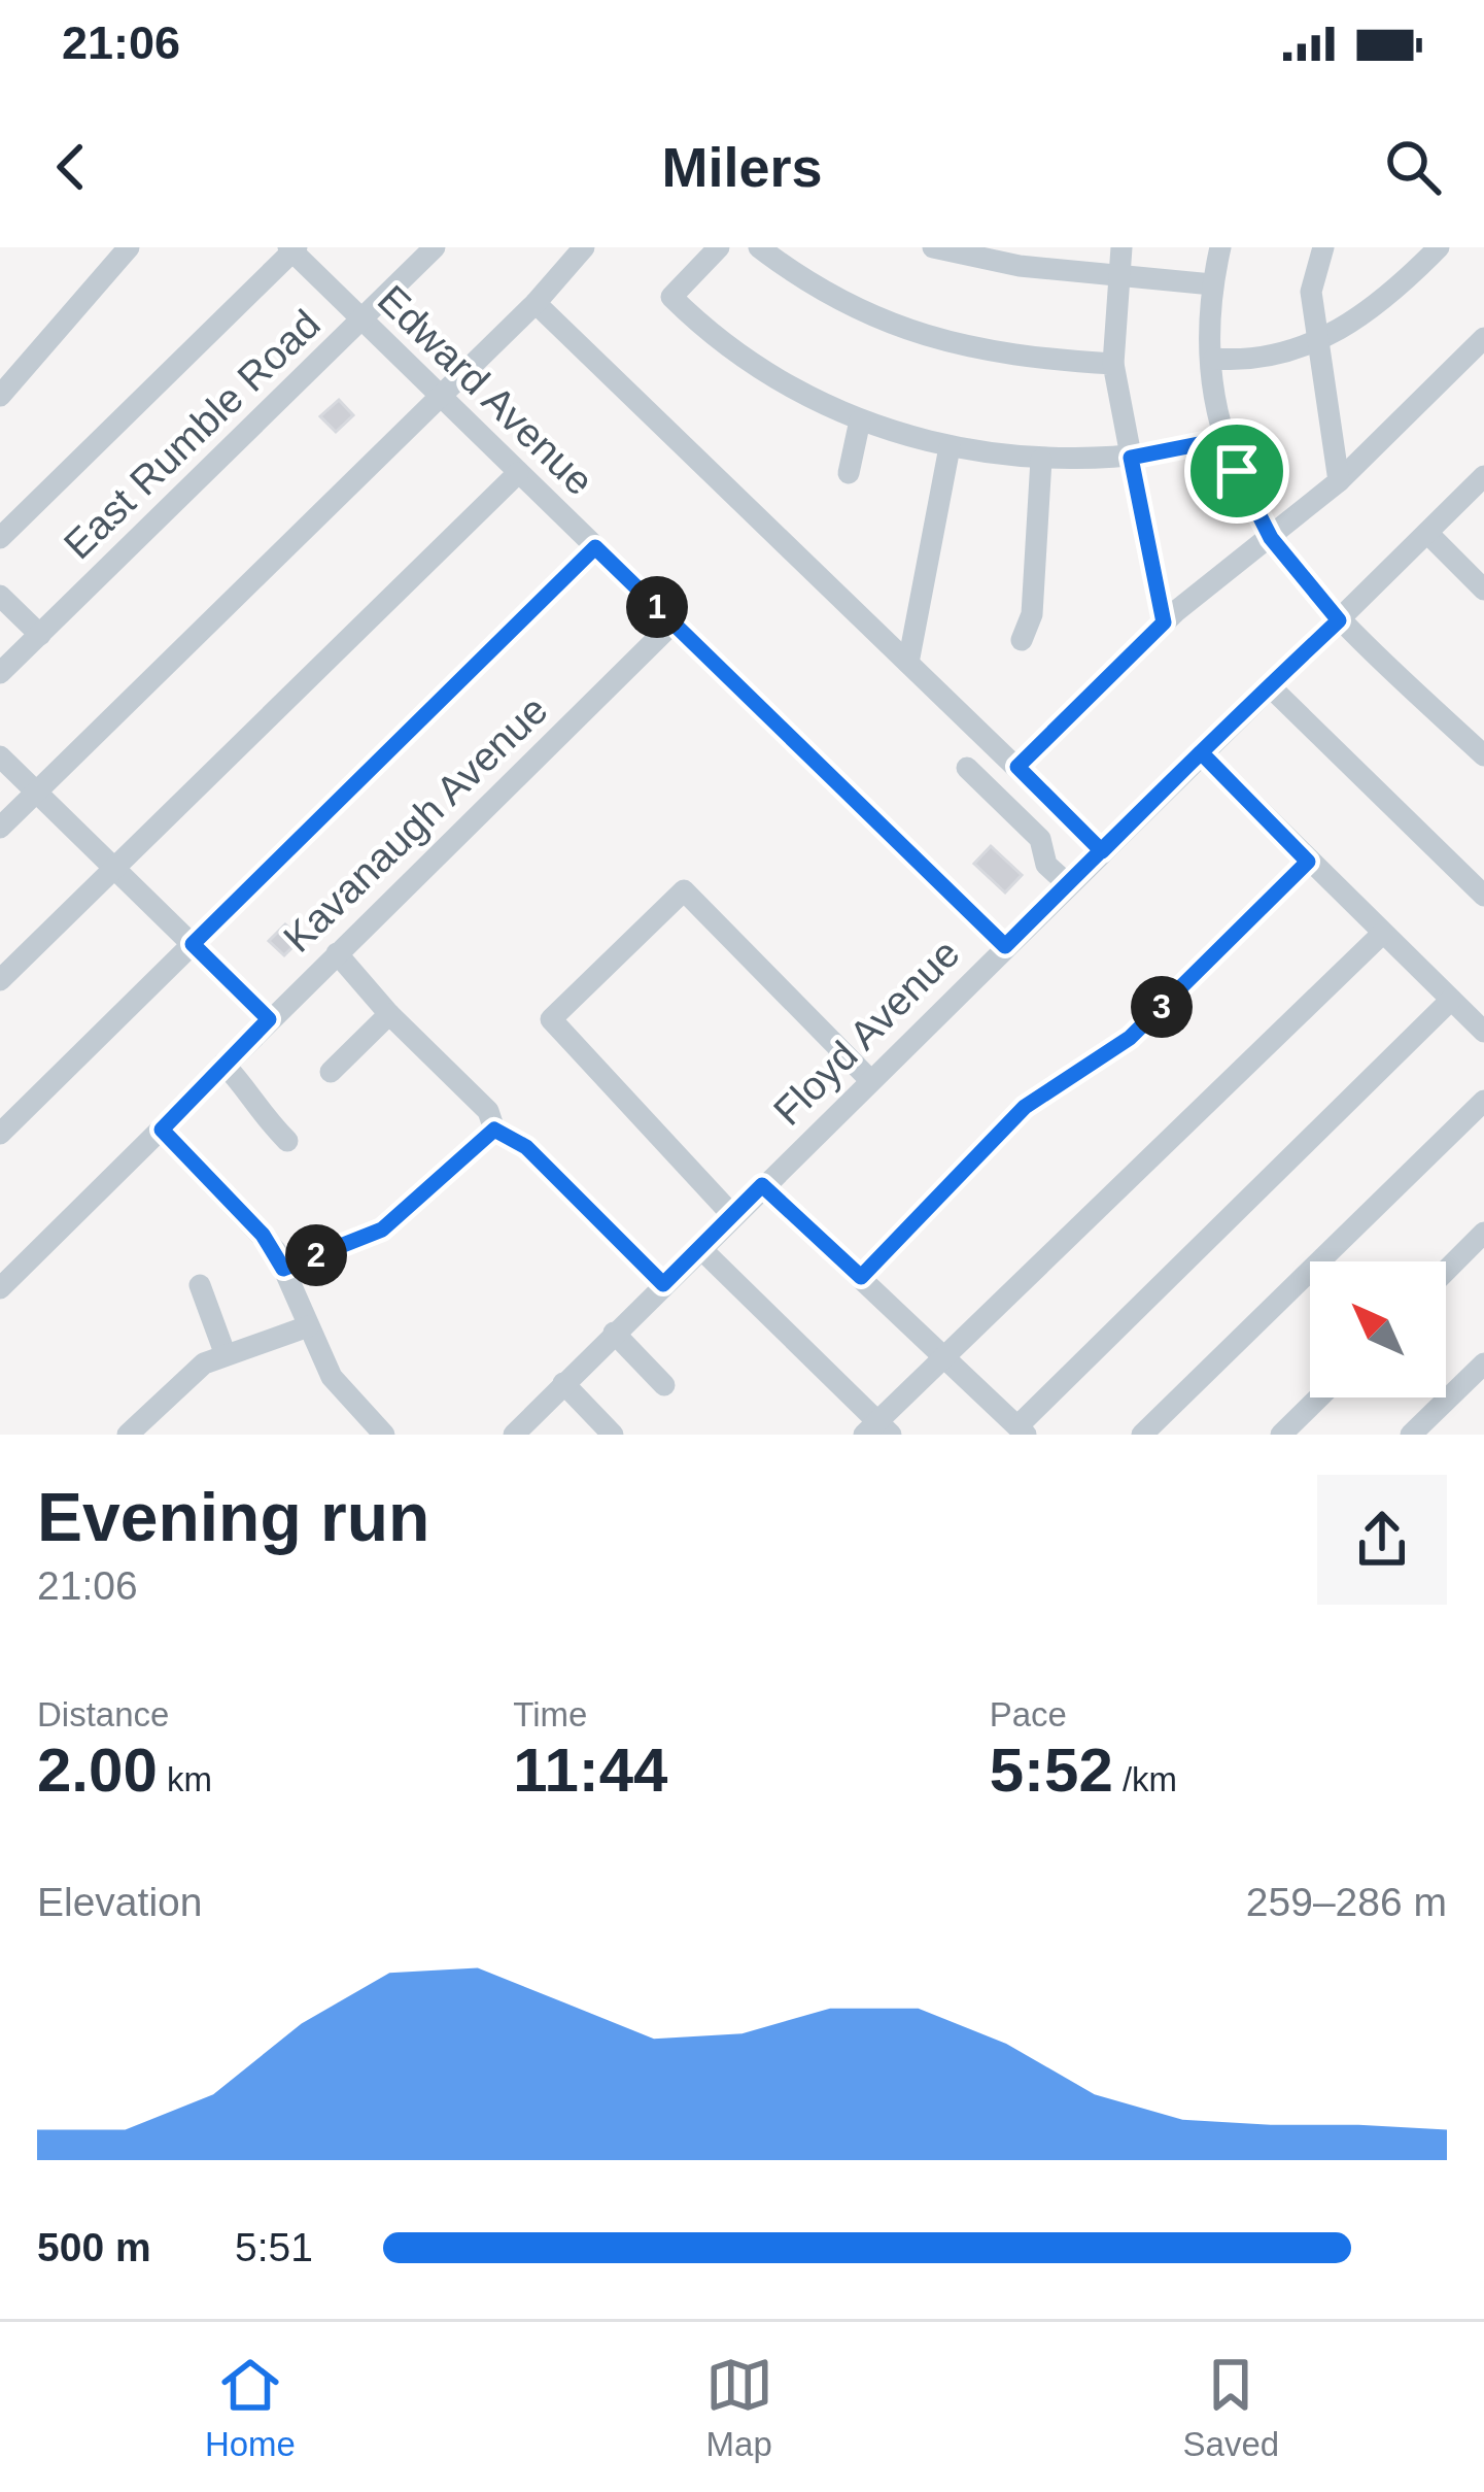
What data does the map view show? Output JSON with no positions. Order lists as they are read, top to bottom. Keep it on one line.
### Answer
{"streets":{"street":["Edward Avenue","East Rumble Road","Kavanaugh Avenue","Floyd Avenue"]},"crossings":[["Edward Avenue","East Rumble Road"],["Edward Avenue","Kavanaugh Avenue"],["Edward Avenue","Floyd Avenue"]],"north":"top left","page":{"status":"21:06","header":"Milers","pins":["1","3","2"],"heading":["Evening run","21:06"],"stats":[["Distance","2.00 km"],["Time","11:44"],["Pace","5:52 /km"]],"chart":["Elevation","259–286 m"],"list":[{"name":"500 m","note":"5:51"}],"tabs":["Home","Map","Saved"]}}
